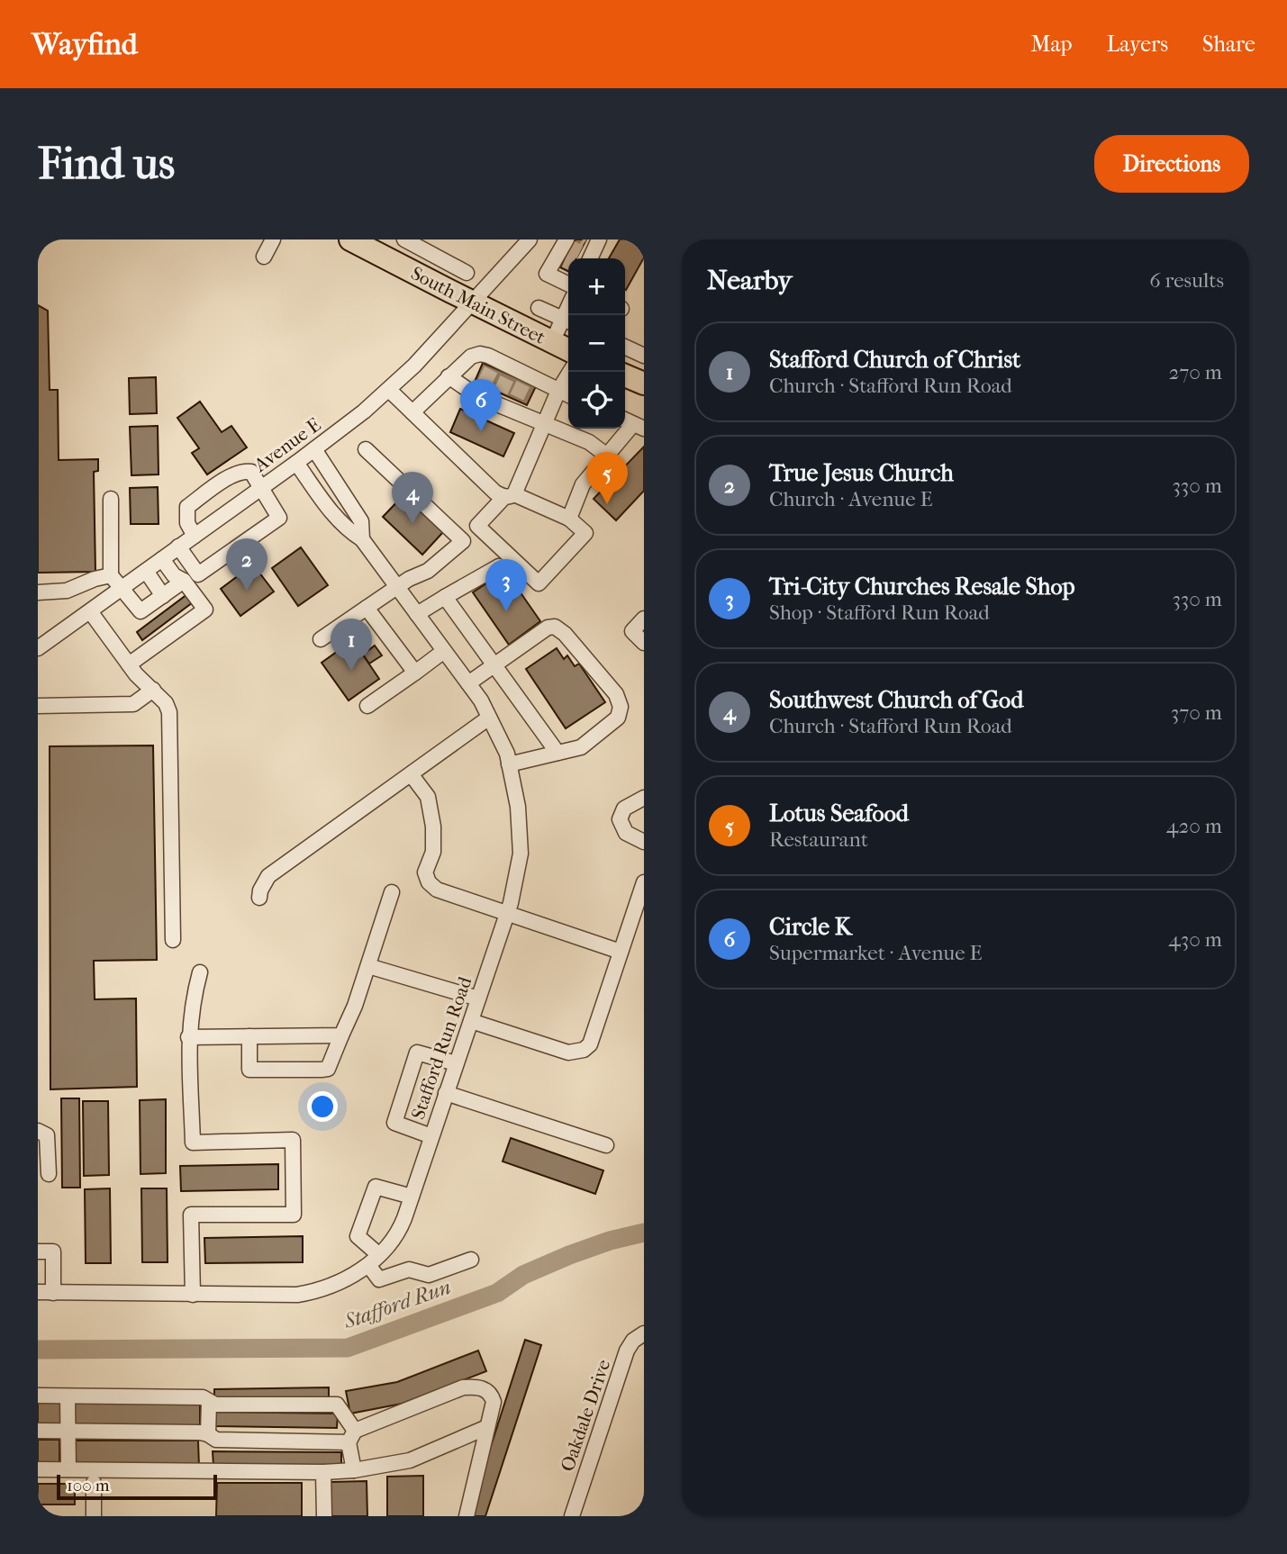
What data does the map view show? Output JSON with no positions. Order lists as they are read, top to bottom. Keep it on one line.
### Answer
{"streets":{"highway":["South Main Street"],"street":["Avenue E","Stafford Run Road","Oakdale Drive"]},"crossings":[["South Main Street","Avenue E"],["Avenue E","Stafford Run Road"]],"water":["Stafford Run"],"scale_bar":"100 m","page":{"header":"Wayfind","nav":["Map","Layers","Share"],"buttons":"Directions","title":"Find us","heading":["Nearby","6 results"],"map_buttons":["+","−"],"list":[{"mark":"1","name":"Stafford Church of Christ","note":"Church · Stafford Run Road","value":"270 m"},{"mark":"2","name":"True Jesus Church","note":"Church · Avenue E","value":"330 m"},{"mark":"3","name":"Tri-City Churches Resale Shop","note":"Shop · Stafford Run Road","value":"330 m"},{"mark":"4","name":"Southwest Church of God","note":"Church · Stafford Run Road","value":"370 m"},{"mark":"5","name":"Lotus Seafood","note":"Restaurant","value":"420 m"},{"mark":"6","name":"Circle K","note":"Supermarket · Avenue E","value":"430 m"}],"pins":["6","5","4","2","3","1"],"scale":"100 m"}}
